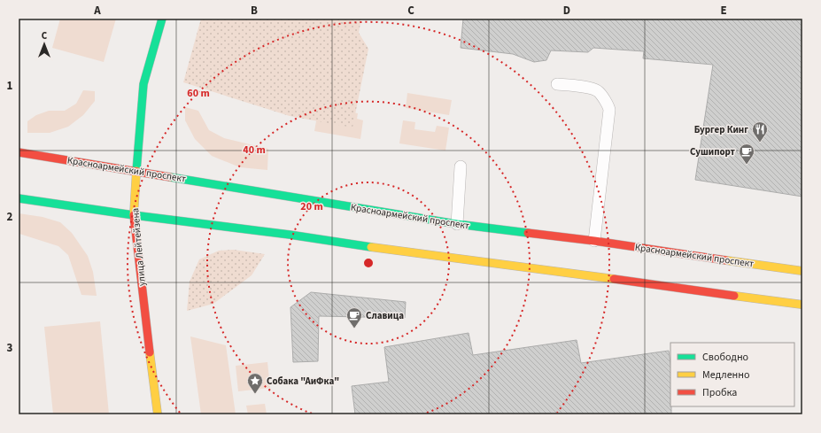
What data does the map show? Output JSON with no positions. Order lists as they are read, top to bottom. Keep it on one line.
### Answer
{"streets":{"main road":["Красноармейский проспект","улица Лейтейзена"]},"crossings":[["Красноармейский проспект","улица Лейтейзена"]],"places":{"restaurant":["Бургер Кинг"],"cafe":["Сушипорт","Славица"],"place":["Собака \"АиФка\""]},"legend":["Свободно","Медленно","Пробка"],"north":"top","grid":{"columns":["A","B","C","D","E"],"rows":["1","2","3"]},"rings":["60 m","40 m","20 m"]}
